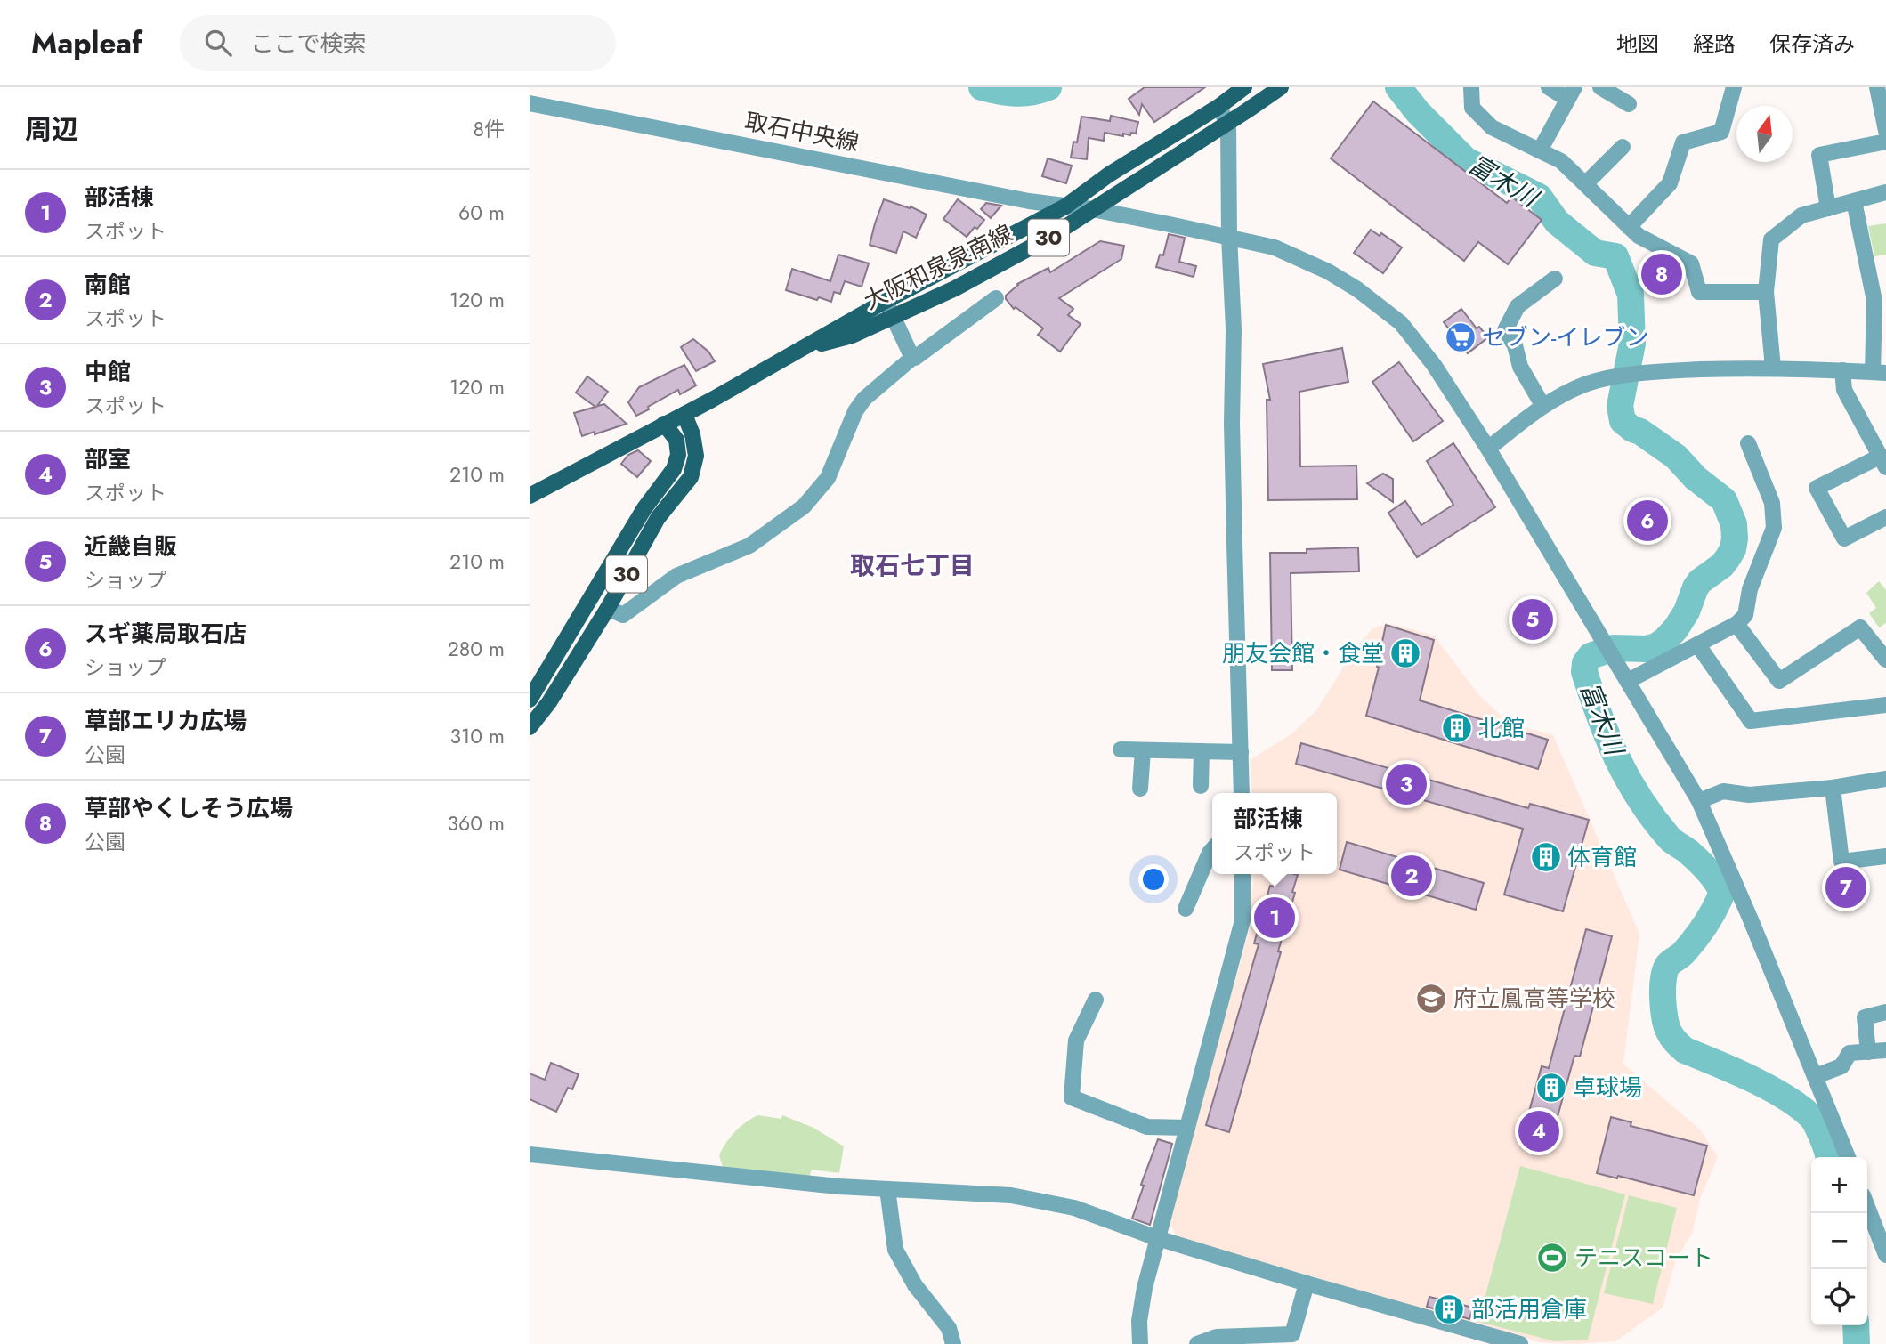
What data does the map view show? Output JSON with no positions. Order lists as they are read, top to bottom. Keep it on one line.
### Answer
{"streets":{"main road":["30","大阪和泉泉南線"],"street":["取石中央線"]},"crossings":[["取石中央線","大阪和泉泉南線"],["30","大阪和泉泉南線"]],"districts":["取石七丁目"],"water":["富木川"],"places":{"supermarket":["セブン-イレブン"],"building":["朋友会館・食堂","北館","体育館","卓球場","部活用倉庫"],"school or university":["府立鳳高等学校"],"sports":["テニスコート"]},"north":"top","page":{"header":"Mapleaf","search":"ここで検索","nav":["地図","経路","保存済み"],"heading":["周辺","8件"],"list":[{"mark":"1","name":"部活棟","note":"スポット","value":"60 m"},{"mark":"2","name":"南館","note":"スポット","value":"120 m"},{"mark":"3","name":"中館","note":"スポット","value":"120 m"},{"mark":"4","name":"部室","note":"スポット","value":"210 m"},{"mark":"5","name":"近畿自販","note":"ショップ","value":"210 m"},{"mark":"6","name":"スギ薬局取石店","note":"ショップ","value":"280 m"},{"mark":"7","name":"草部エリカ広場","note":"公園","value":"310 m"},{"mark":"8","name":"草部やくしそう広場","note":"公園","value":"360 m"}],"pins":["8","6","5","3","2","7","1","4"],"popup":["部活棟","スポット"],"map_buttons":["+","−"]}}
